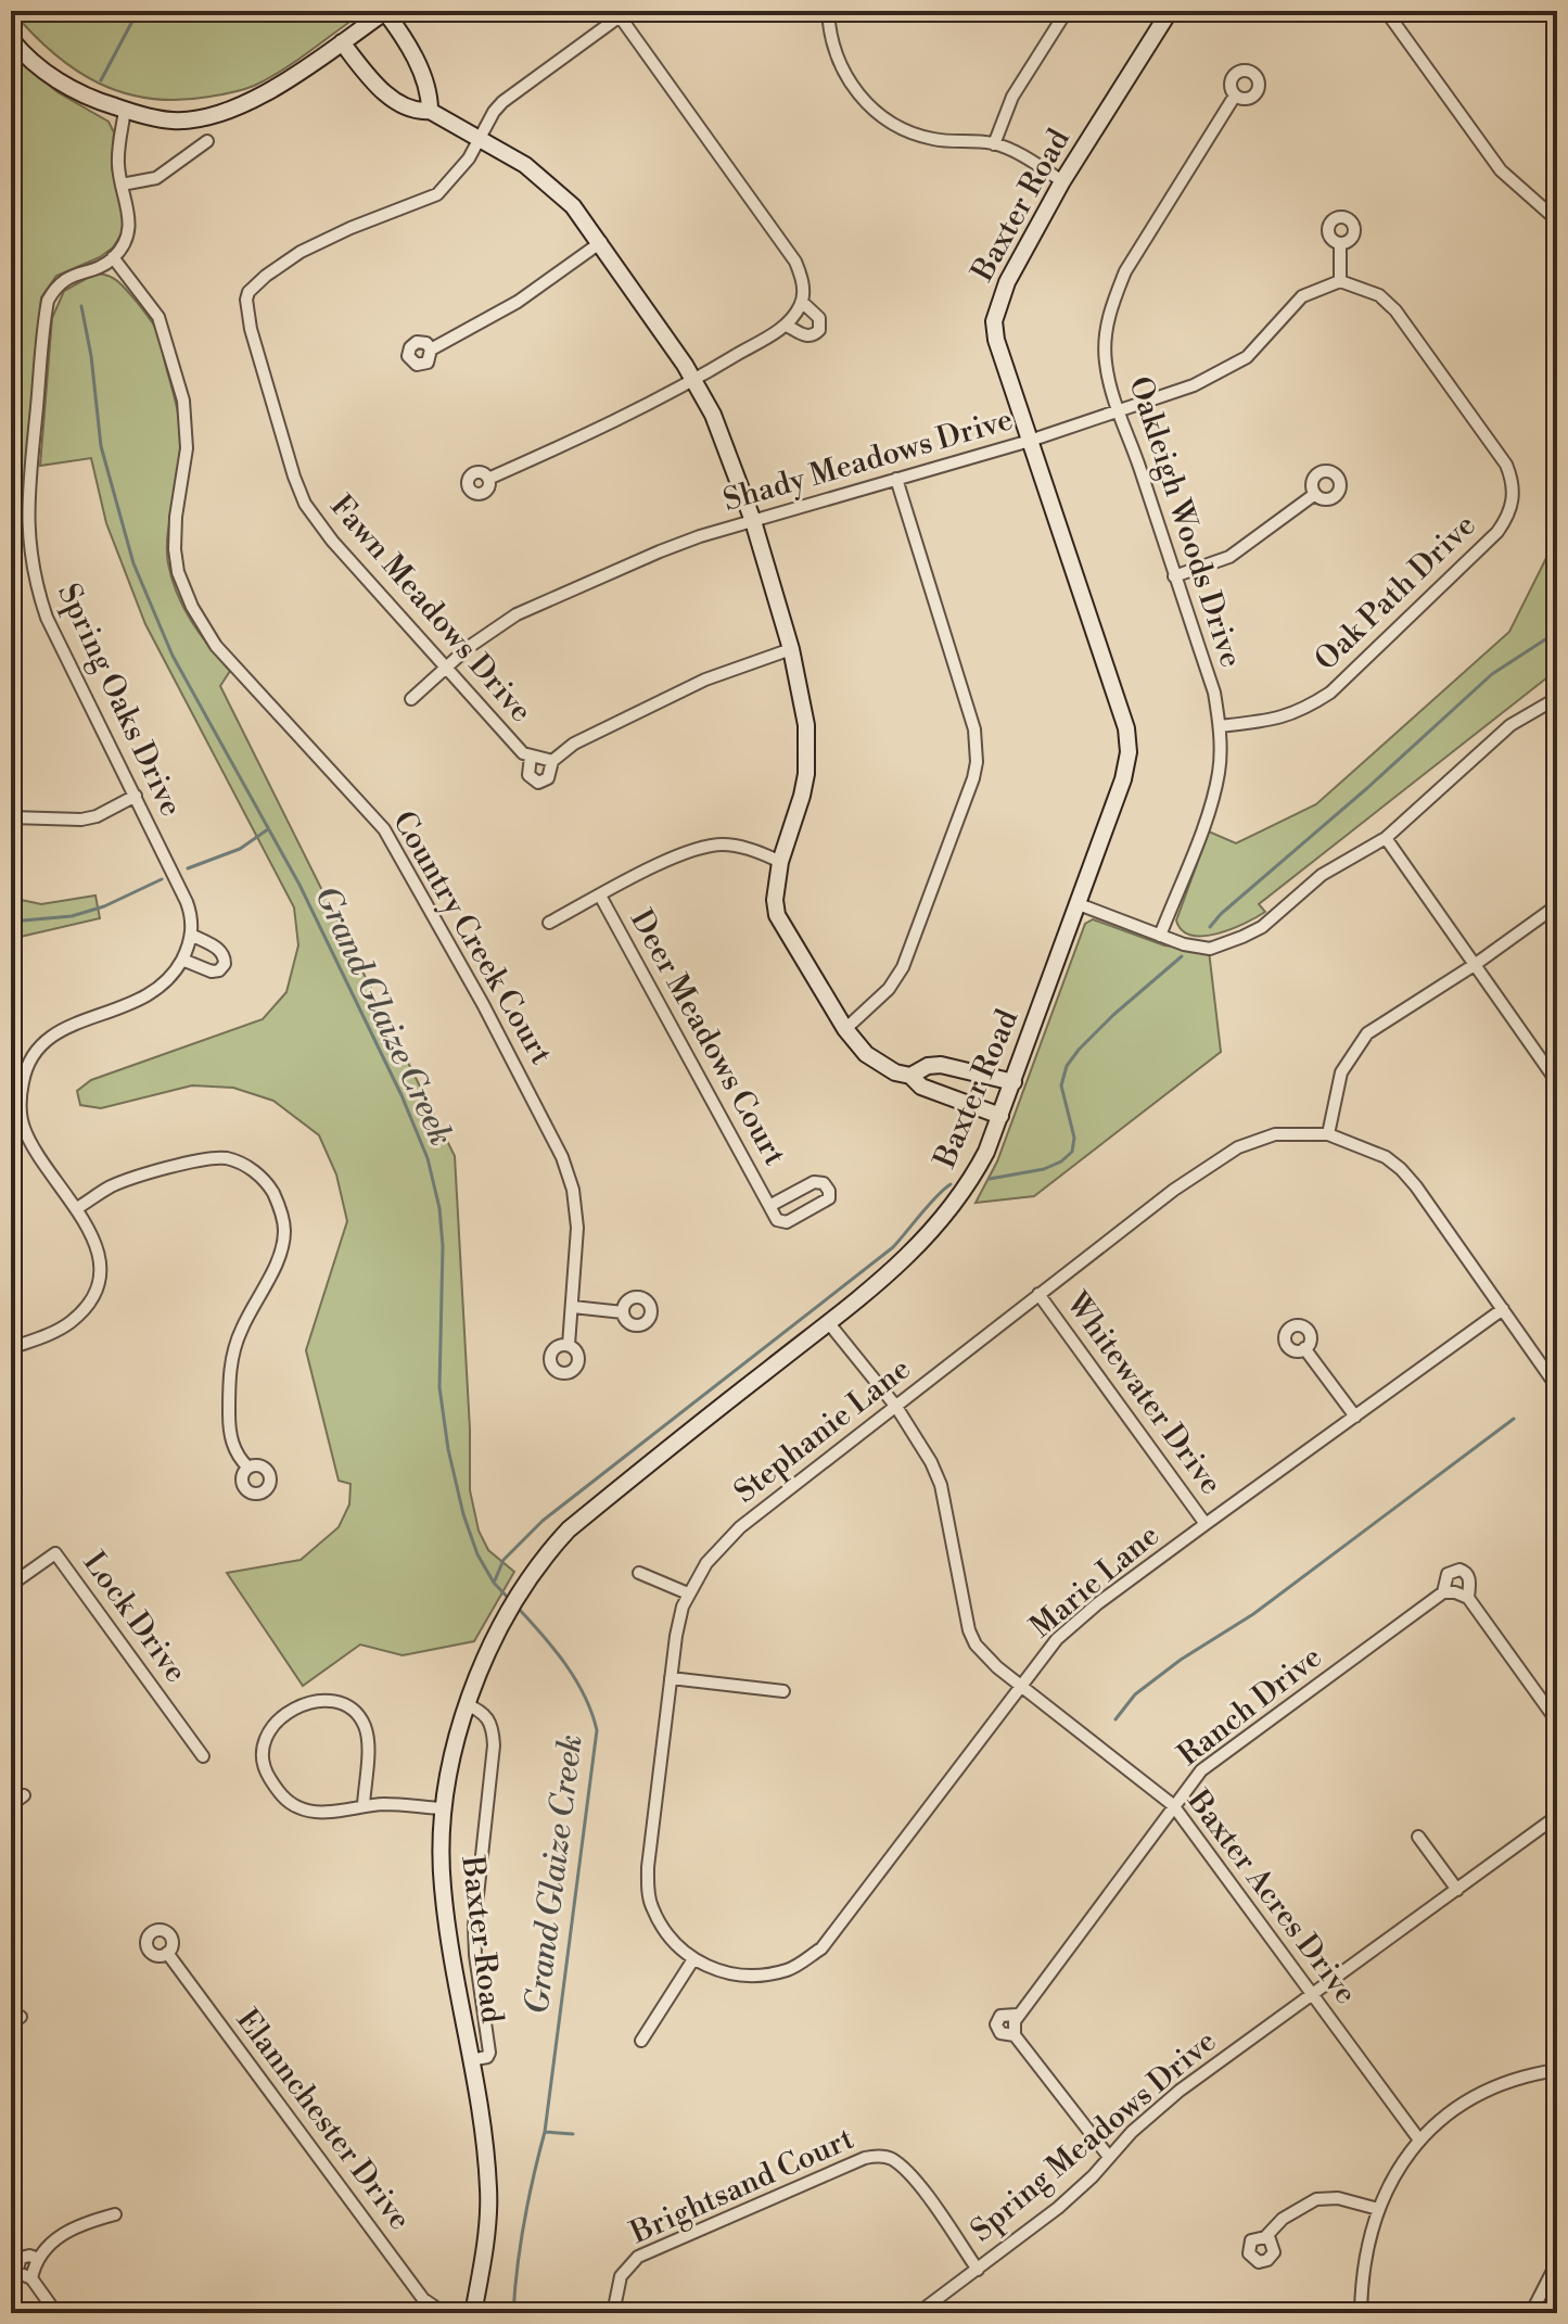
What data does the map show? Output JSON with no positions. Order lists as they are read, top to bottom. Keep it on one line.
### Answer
{"streets":{"main road":["Baxter Road"],"street":["Shady Meadows Drive","Oakleigh Woods Drive","Oak Path Drive","Fawn Meadows Drive","Spring Oaks Drive","Country Creek Court","Deer Meadows Court","Whitewater Drive","Stephanie Lane","Marie Lane","Lock Drive","Ranch Drive","Baxter Acres Drive","Elannchester Drive","Spring Meadows Drive","Brightsand Court"]},"crossings":[["Baxter Road","Shady Meadows Drive"],["Baxter Road","Baxter Acres Drive"],["Shady Meadows Drive","Oakleigh Woods Drive"],["Shady Meadows Drive","Oak Path Drive"],["Shady Meadows Drive","Fawn Meadows Drive"],["Oakleigh Woods Drive","Oak Path Drive"],["Spring Oaks Drive","Country Creek Court"],["Whitewater Drive","Stephanie Lane"],["Whitewater Drive","Marie Lane"],["Stephanie Lane","Marie Lane"],["Stephanie Lane","Baxter Acres Drive"],["Marie Lane","Baxter Acres Drive"],["Ranch Drive","Baxter Acres Drive"],["Baxter Acres Drive","Spring Meadows Drive"],["Spring Meadows Drive","Brightsand Court"]],"water":["Grand Glaize Creek"]}
